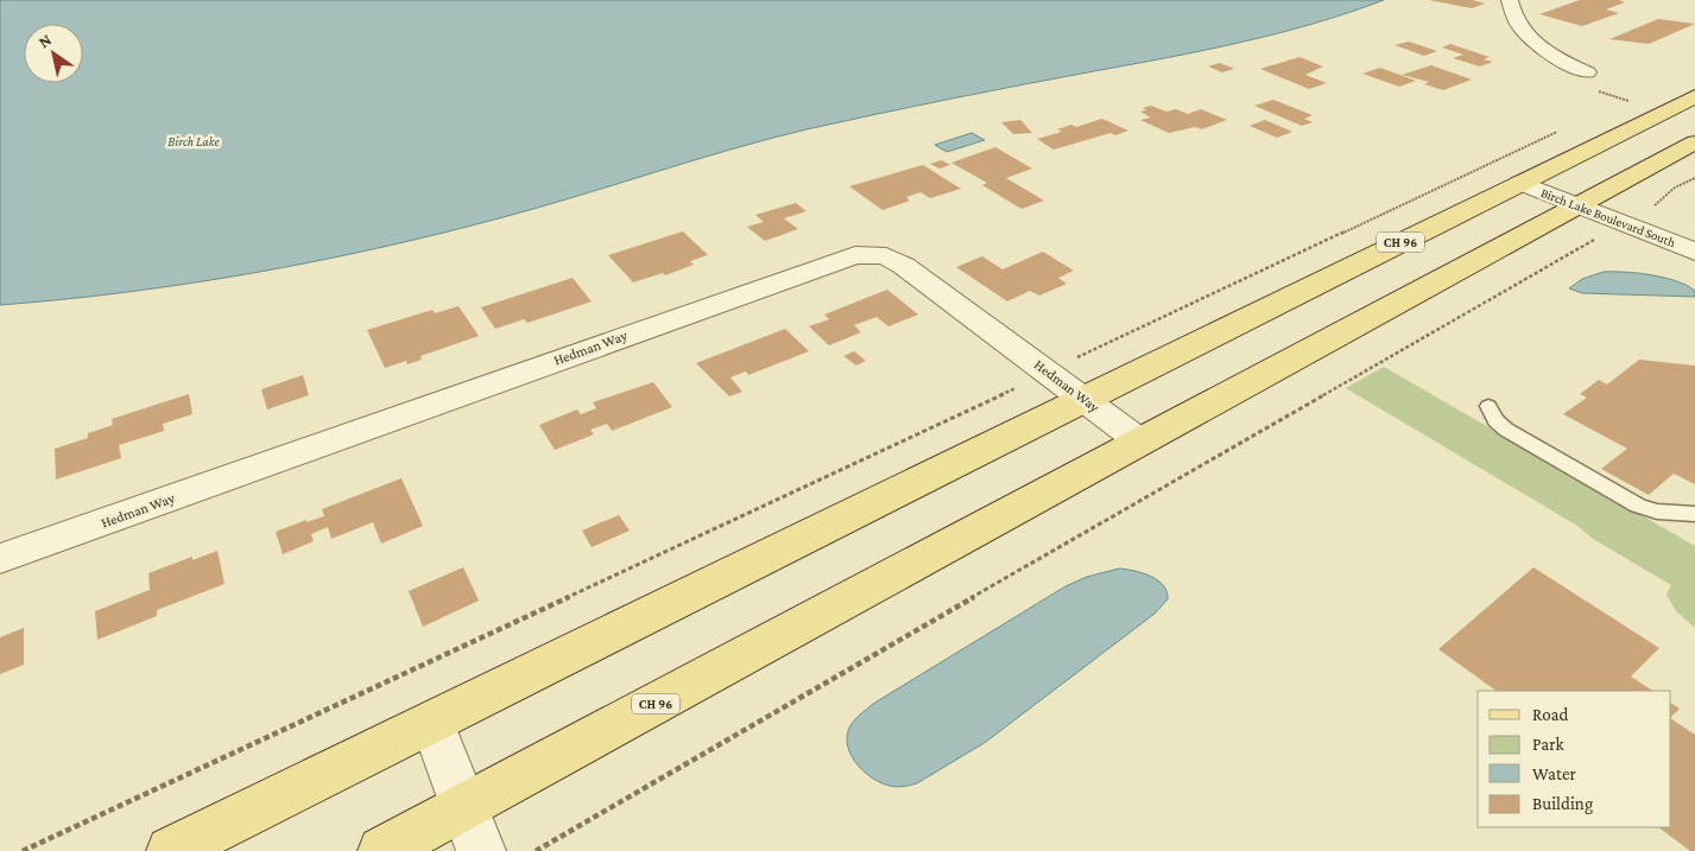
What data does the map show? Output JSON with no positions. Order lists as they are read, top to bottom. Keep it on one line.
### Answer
{"streets":{"main road":["CH 96"],"street":["Birch Lake Boulevard South","Hedman Way"]},"crossings":[["Birch Lake Boulevard South","CH 96"],["CH 96","Hedman Way"]],"water":["Birch Lake"],"legend":["Road","Park","Water","Building"],"north":"top left"}
